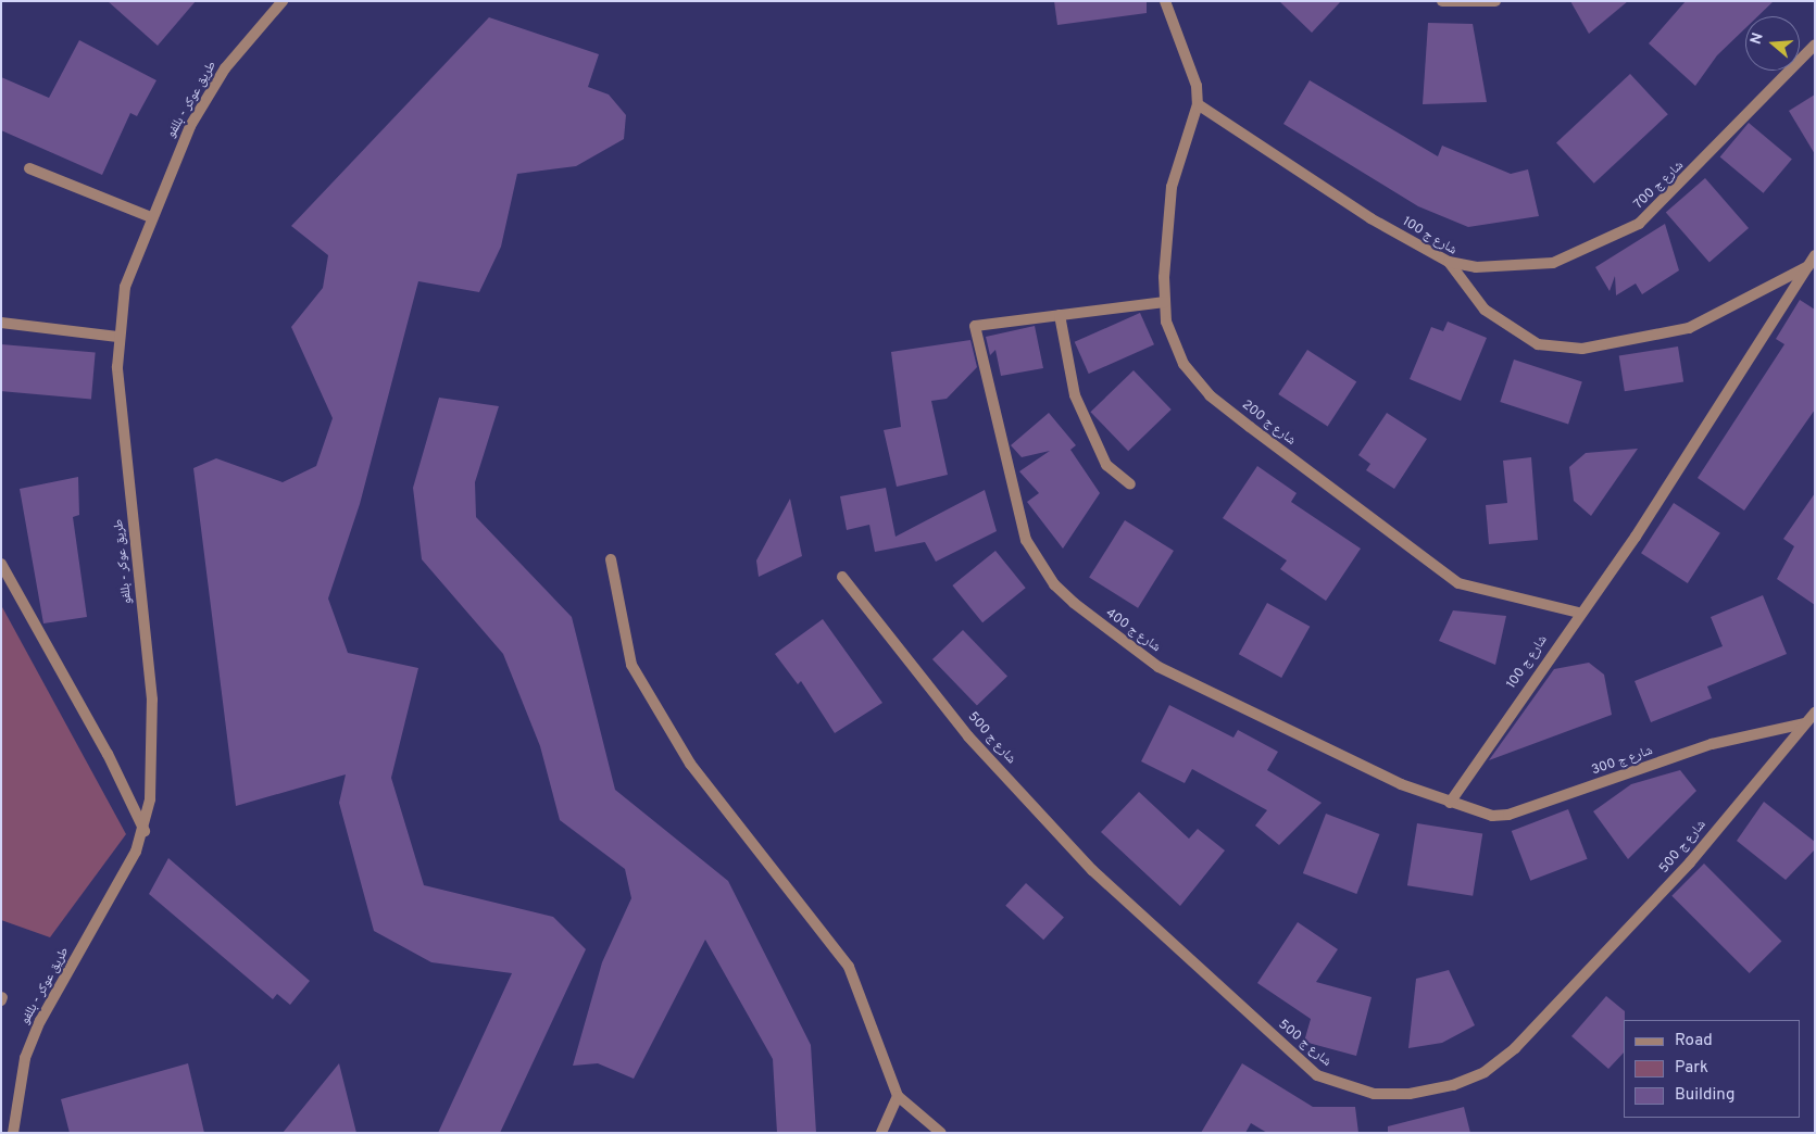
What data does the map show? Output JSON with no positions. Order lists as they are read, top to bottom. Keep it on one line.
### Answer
{"streets":{"street":["طريق عوكر - بللفو","شارع ج 700","شارع ج 100","شارع ج 200","شارع ج 400","شارع ج 500","شارع ج 300"]},"crossings":[["شارع ج 700","شارع ج 100"],["شارع ج 100","شارع ج 200"],["شارع ج 100","شارع ج 400"],["شارع ج 100","شارع ج 300"],["شارع ج 400","شارع ج 300"],["شارع ج 500","شارع ج 300"]],"legend":["Road","Park","Building"],"north":"left"}
